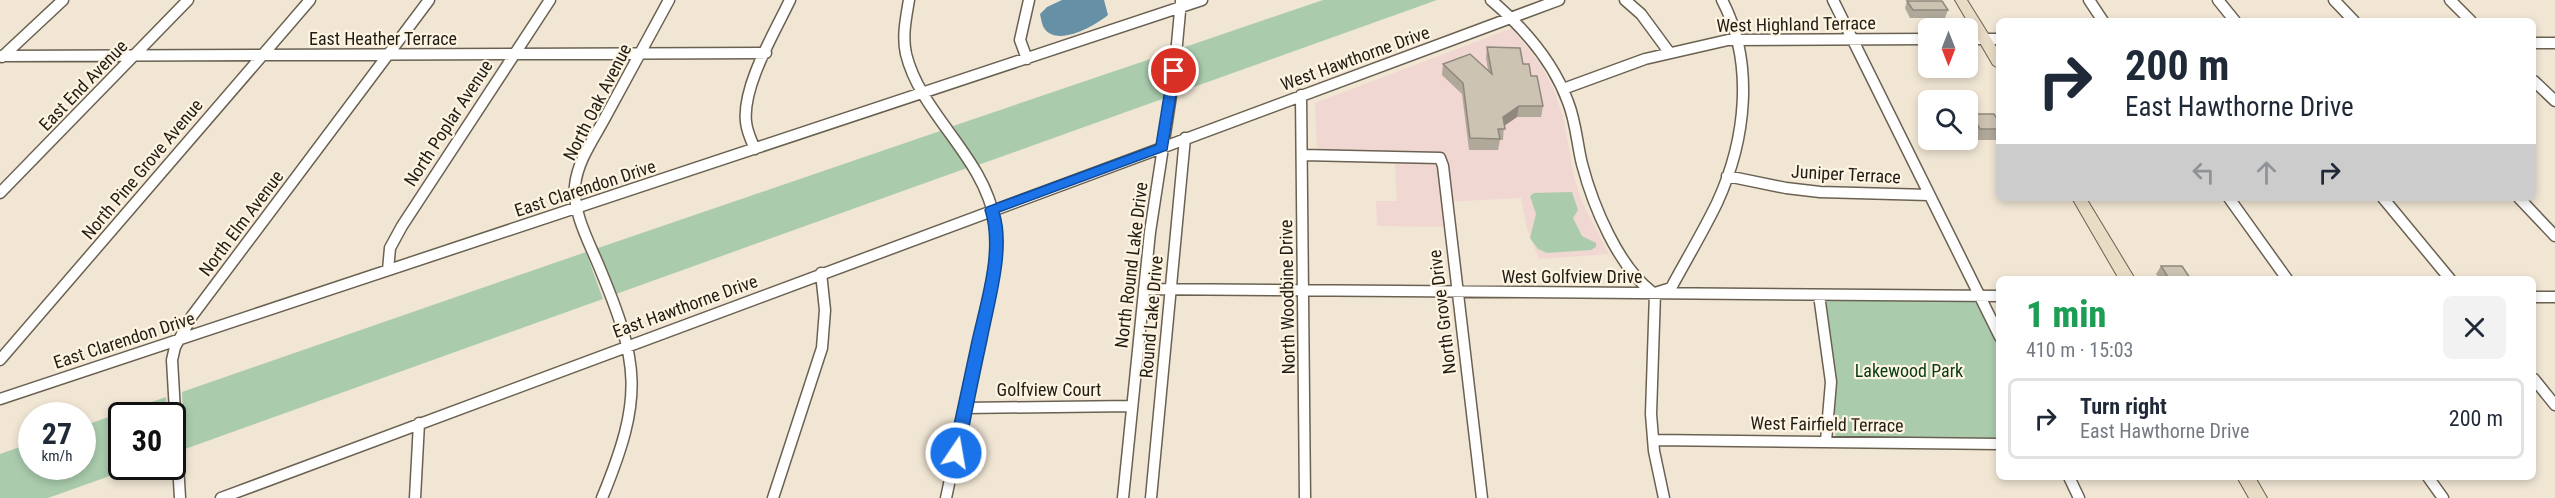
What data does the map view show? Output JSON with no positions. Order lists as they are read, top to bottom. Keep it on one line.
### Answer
{"streets":{"street":["West Highland Terrace","East Heather Terrace","West Hawthorne Drive","East End Avenue","North Oak Avenue","North Poplar Avenue","North Pine Grove Avenue","Juniper Terrace","East Clarendon Drive","North Elm Avenue","North Round Lake Drive","West Golfview Drive","North Woodbine Drive","East Hawthorne Drive","North Grove Drive","Round Lake Drive","Golfview Court","West Fairfield Terrace"]},"crossings":[["East Heather Terrace","East End Avenue"],["East Heather Terrace","North Oak Avenue"],["East Heather Terrace","North Poplar Avenue"],["East Heather Terrace","North Pine Grove Avenue"],["East Heather Terrace","North Elm Avenue"],["West Hawthorne Drive","North Round Lake Drive"],["West Hawthorne Drive","North Woodbine Drive"],["West Hawthorne Drive","East Hawthorne Drive"],["West Hawthorne Drive","Round Lake Drive"],["North Oak Avenue","East Clarendon Drive"],["North Oak Avenue","East Hawthorne Drive"],["North Poplar Avenue","East Clarendon Drive"],["East Clarendon Drive","North Elm Avenue"],["East Clarendon Drive","North Round Lake Drive"],["North Round Lake Drive","West Golfview Drive"],["North Round Lake Drive","East Hawthorne Drive"],["North Round Lake Drive","Golfview Court"],["West Golfview Drive","North Woodbine Drive"],["West Golfview Drive","North Grove Drive"],["West Golfview Drive","Round Lake Drive"],["North Woodbine Drive","North Grove Drive"]],"parks":["Lakewood Park"],"north":"bottom","page":{"turn":["200 m","East Hawthorne Drive"],"heading":["1 min","410 m · 15:03"],"list":[{"name":"Turn right","note":"East Hawthorne Drive","value":"200 m"}],"speed":"27 km/h","limit":"30"}}
